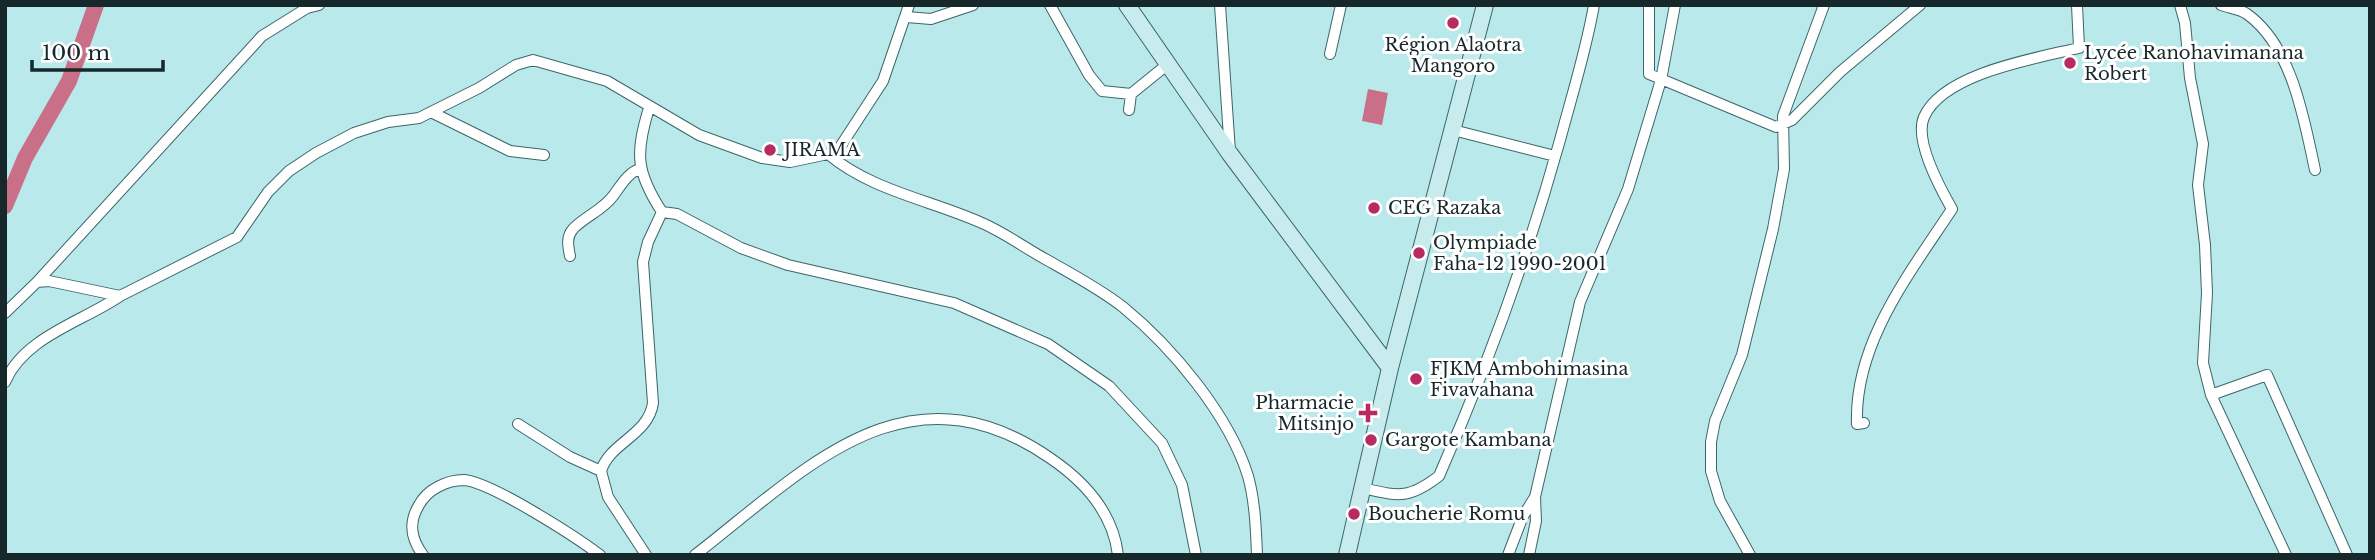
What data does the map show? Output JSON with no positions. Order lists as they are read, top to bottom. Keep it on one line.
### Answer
{"places":{"other":["Région Alaotra Mangoro","Lycée Ranohavimanana Robert","JIRAMA","CEG Razaka","Olympiade Faha-12 1990-2001","FJKM Ambohimasina Fivavahana","Gargote Kambana","Boucherie Romu"],"health":["Pharmacie Mitsinjo"]},"scale_bar":"100 m"}
